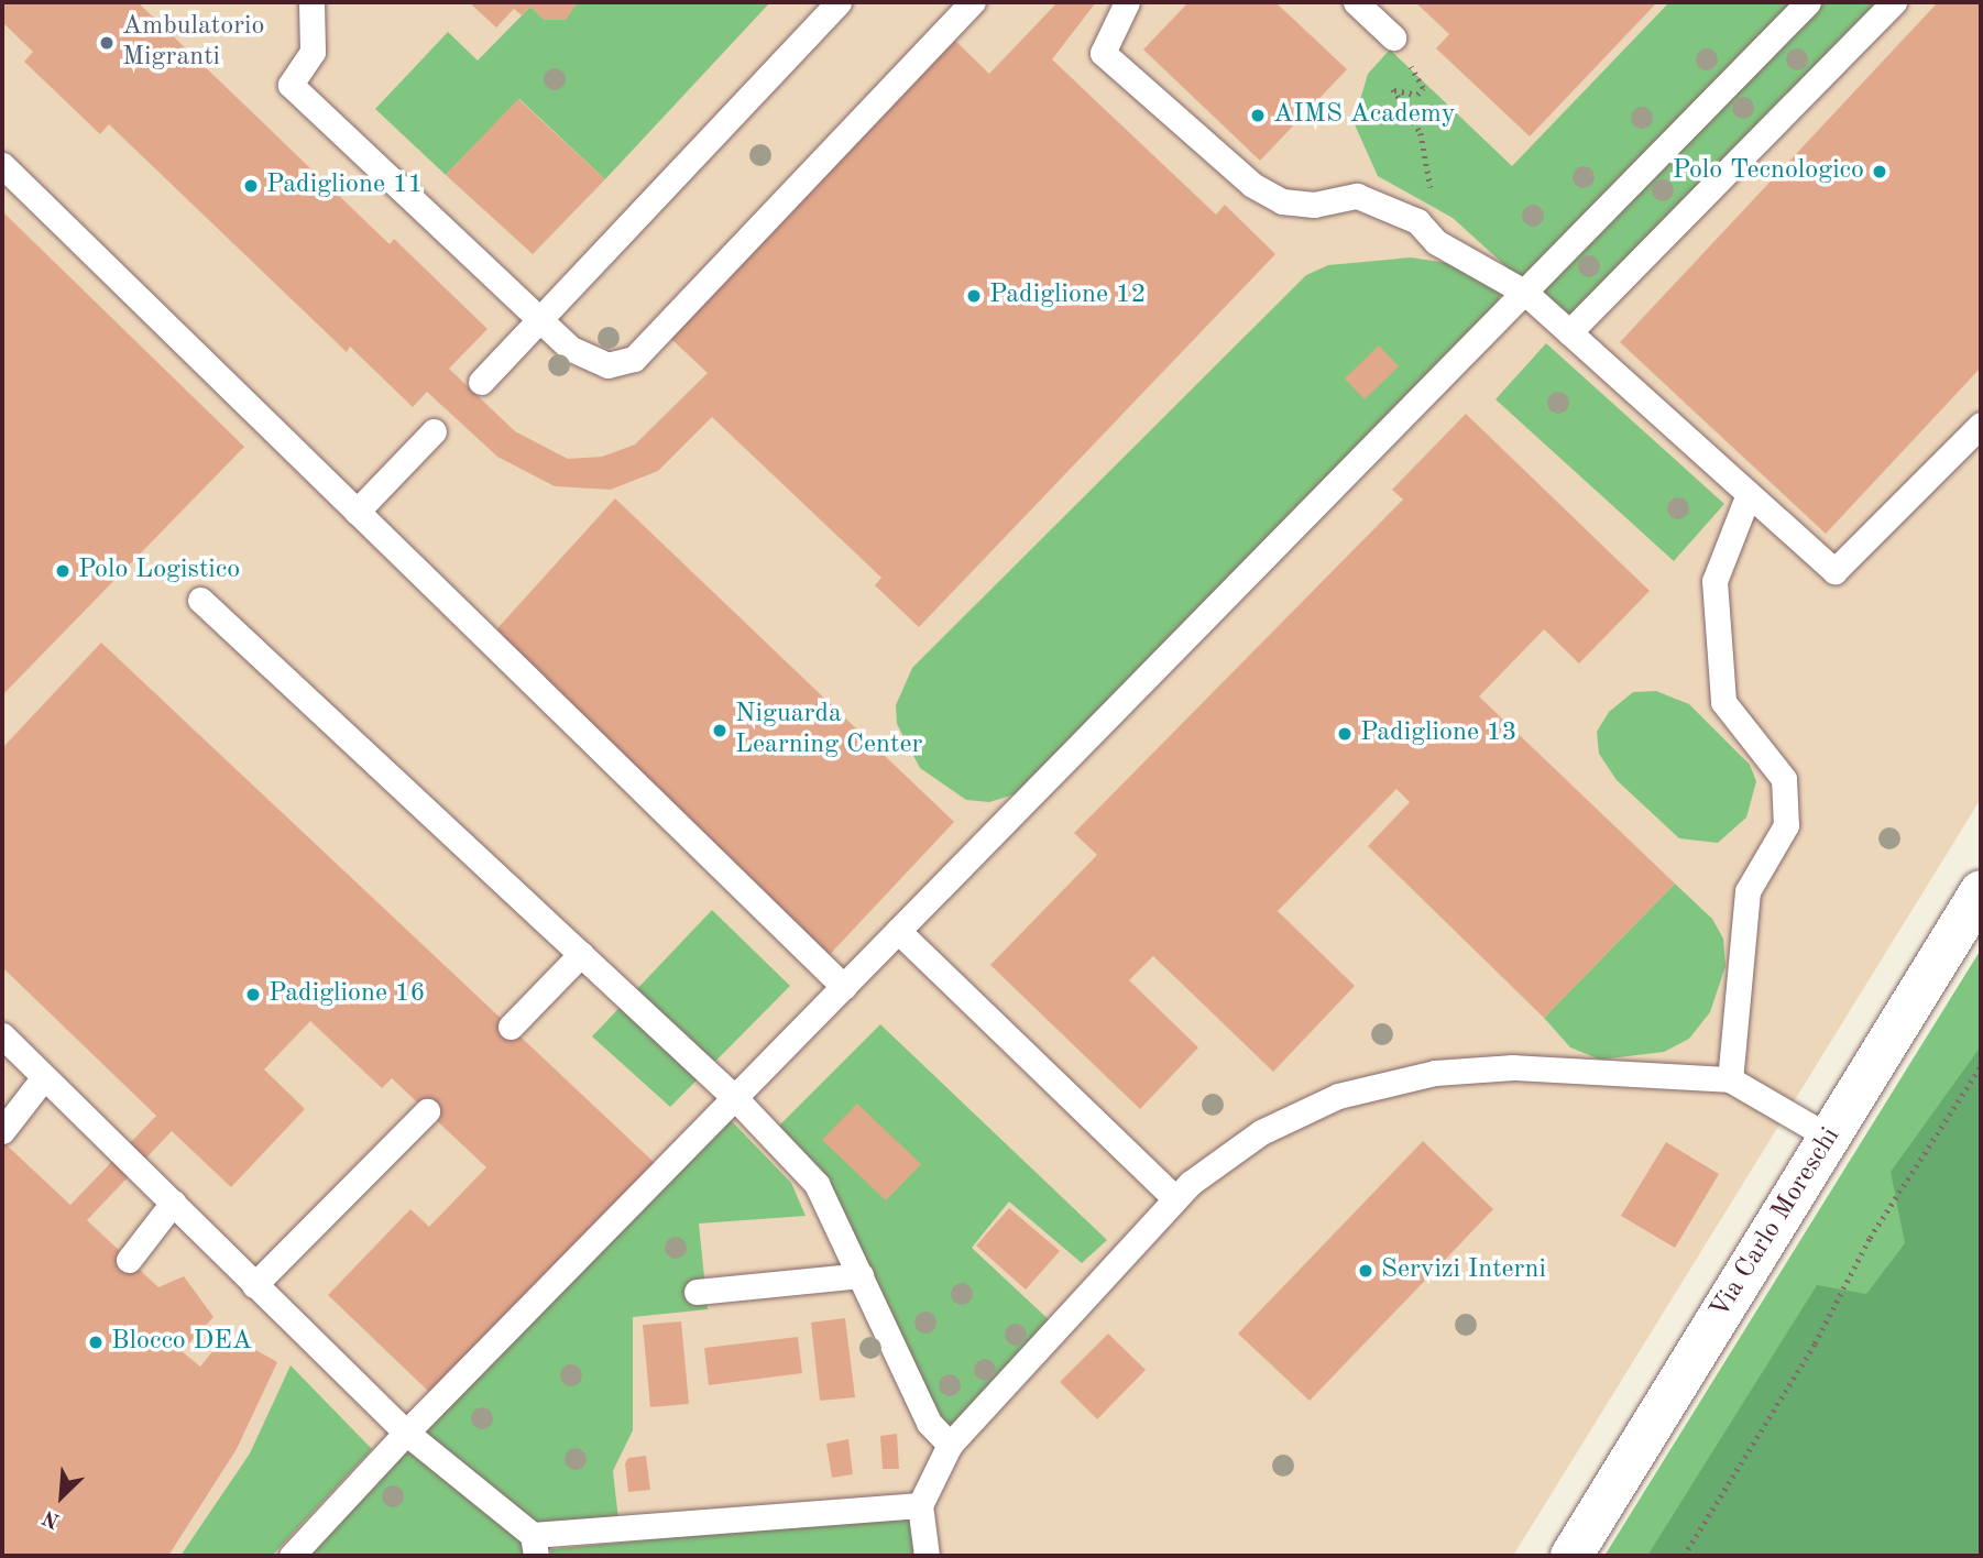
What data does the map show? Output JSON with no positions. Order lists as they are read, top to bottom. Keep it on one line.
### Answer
{"streets":{"street":["Via Carlo Moreschi"]},"places":["Ambulatorio Migranti","AIMS Academy","Polo Tecnologico","Padiglione 11","Padiglione 12","Polo Logistico","Niguarda Learning Center","Padiglione 13","Padiglione 16","Servizi Interni","Blocco DEA"],"north":"bottom left"}
